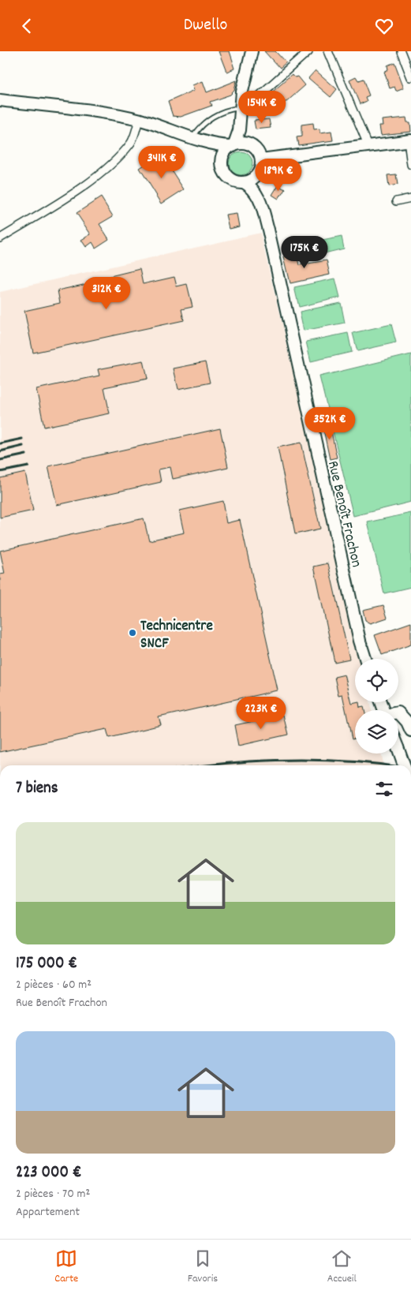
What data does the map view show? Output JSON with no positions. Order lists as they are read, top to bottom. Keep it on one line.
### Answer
{"streets":{"main road":["Rue Benoît Frachon"]},"places":["Technicentre SNCF"],"page":{"header":"Dwello","price":["154K €","341K €","189K €","175K €","312K €","352K €","223K €"],"heading":"7 biens","list":[{"name":"175 000 €","note":"2 pièces · 60 m² · Rue Benoît Frachon"},{"name":"223 000 €","note":"2 pièces · 70 m² · Appartement"}],"tabs":["Carte","Favoris","Accueil"]}}
